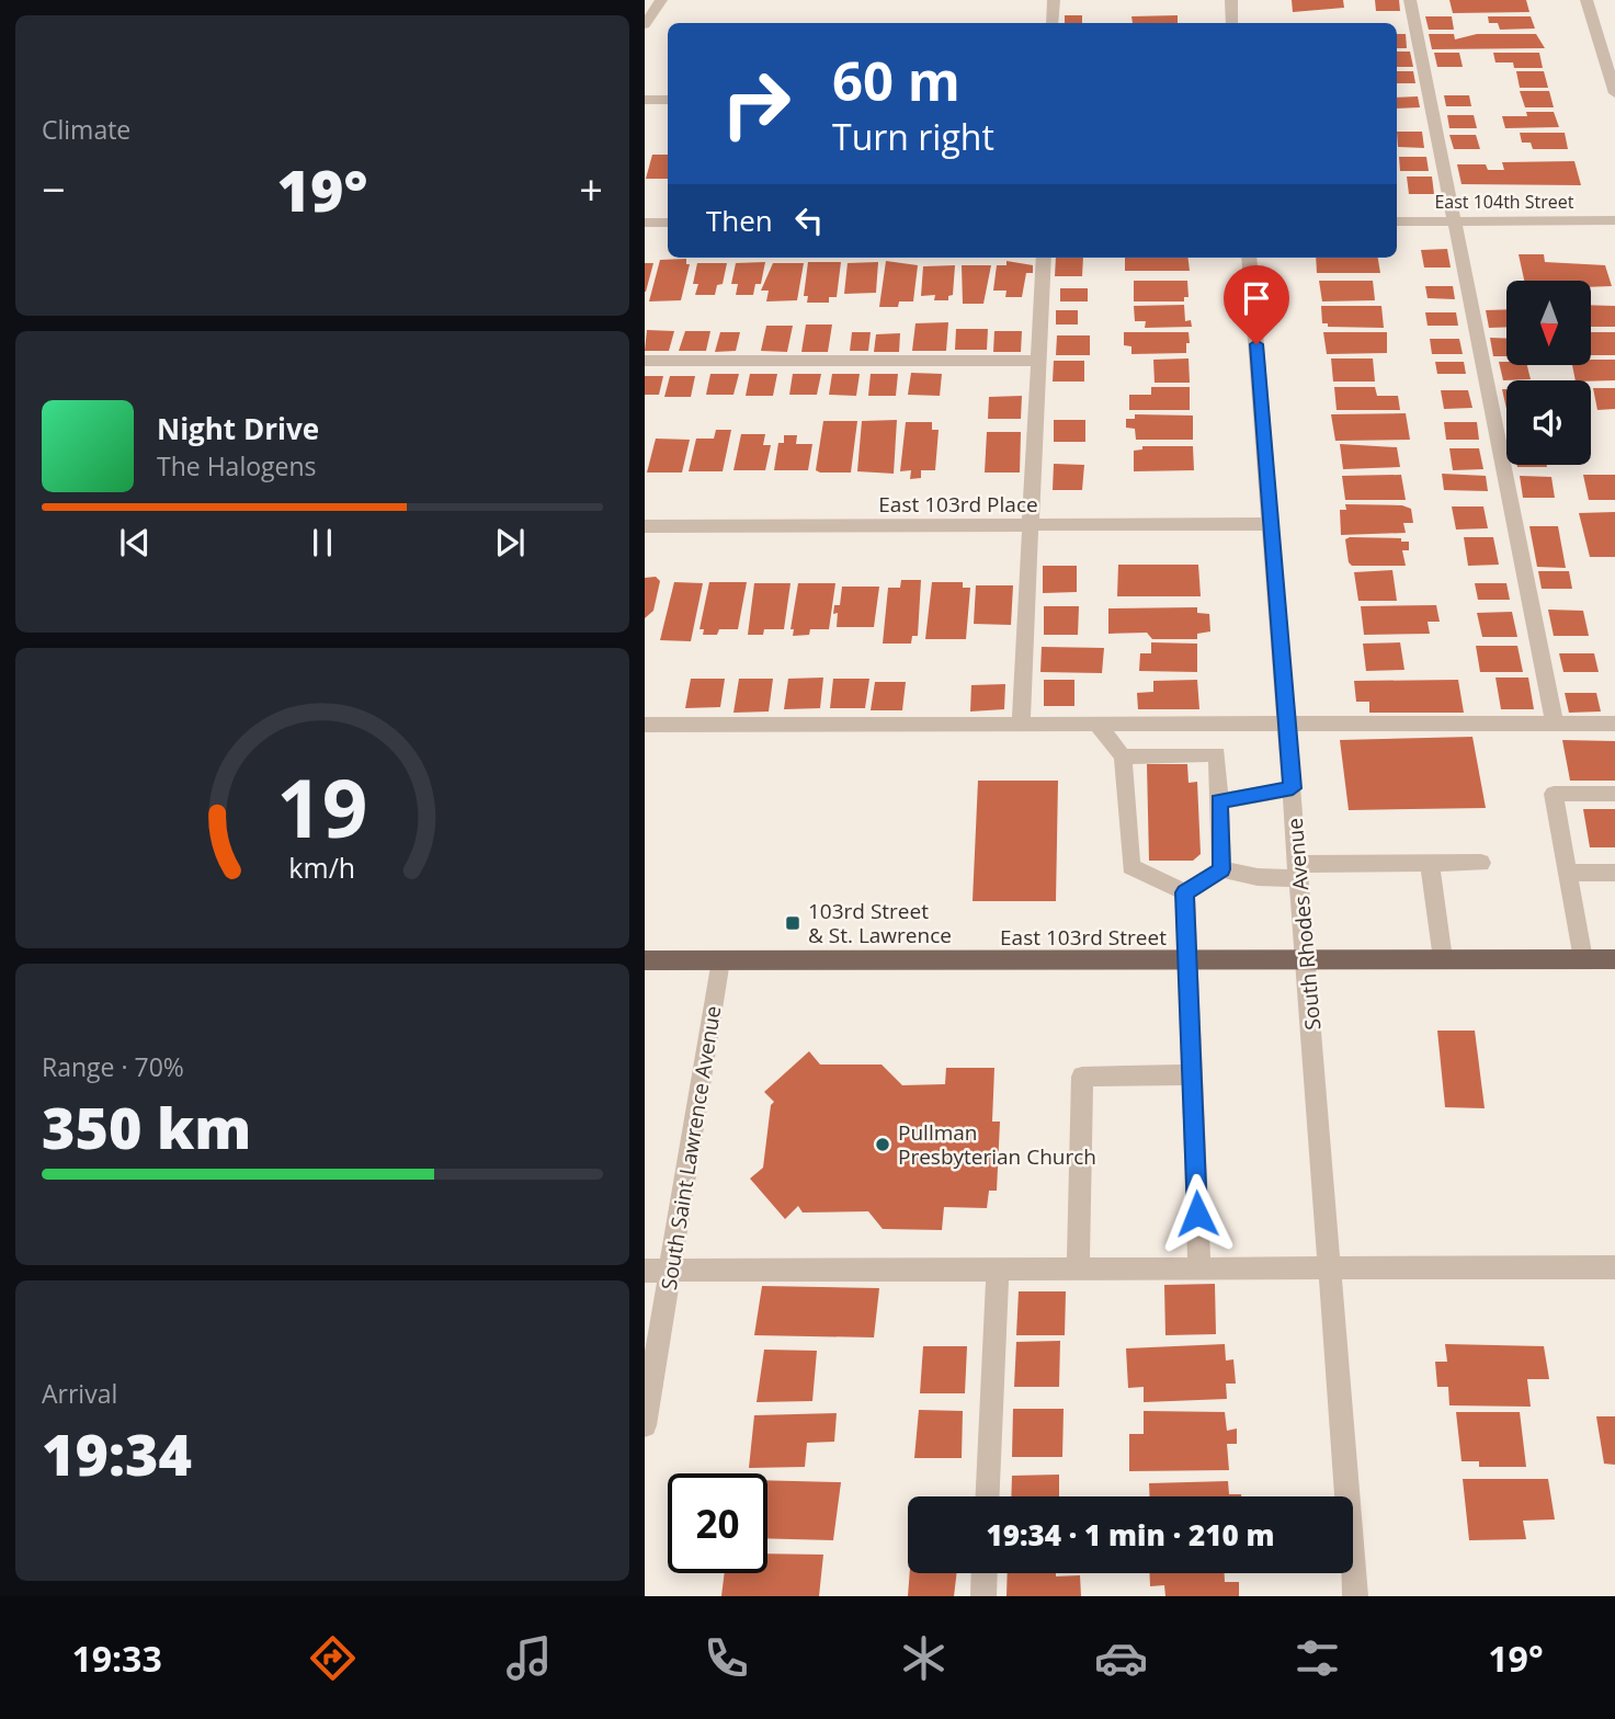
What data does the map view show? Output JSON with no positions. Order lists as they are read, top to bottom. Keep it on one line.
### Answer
{"streets":{"main road":["East 103rd Street"],"street":["East 104th Street","East 103rd Place","South Rhodes Avenue","South Saint Lawrence Avenue"]},"crossings":[["East 103rd Place","South Rhodes Avenue"],["South Rhodes Avenue","East 103rd Street"],["East 103rd Street","South Saint Lawrence Avenue"]],"places":{"transit":["103rd Street & St. Lawrence"],"other":["Pullman Presbyterian Church"]},"north":"bottom","page":{"tile":["Climate",["Range · 70%","350 km"],["Arrival","19:34"]],"turn":["60 m","Turn right"],"heat":["−","19°","+"],"then":"Then","song":["Night Drive","The Halogens"],"limit":"20","trip":"19:34 · 1 min · 210 m","tabs":["19:33","19°"],"gauge":["19","km/h"]}}
